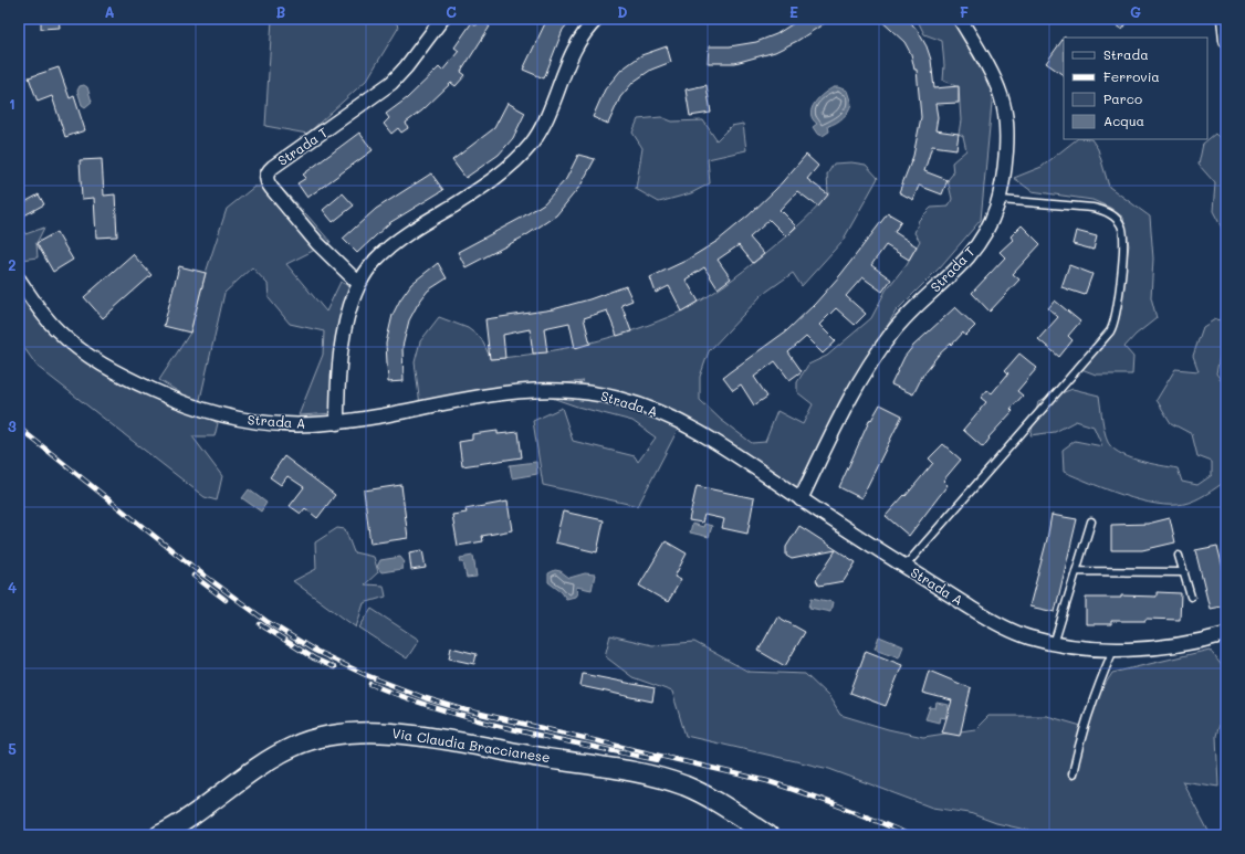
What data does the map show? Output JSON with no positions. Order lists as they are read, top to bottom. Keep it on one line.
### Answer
{"streets":{"main road":["Via Claudia Braccianese"],"street":["Strada T","Strada A"]},"crossings":[["Strada T","Strada A"]],"legend":["Strada","Ferrovia","Parco","Acqua"],"grid":{"columns":["A","B","C","D","E","F","G"],"rows":["1","2","3","4","5"]}}
